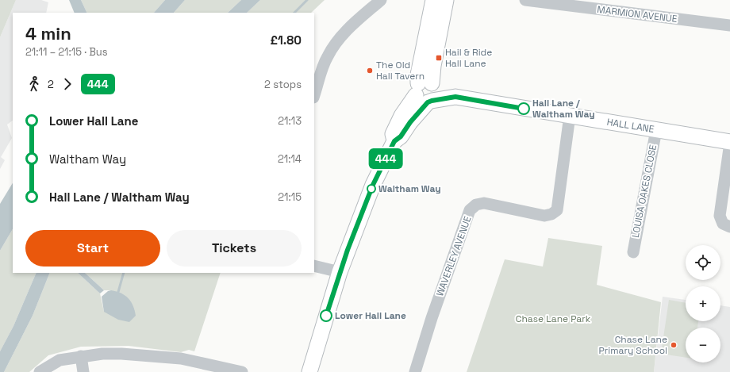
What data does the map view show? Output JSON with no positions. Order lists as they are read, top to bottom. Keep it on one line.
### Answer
{"streets":{"main road":["HALL LANE"],"street":["MARMION AVENUE","LOUISA OAKES CLOSE","WAVERLEY AVENUE"]},"crossings":[["HALL LANE","LOUISA OAKES CLOSE"],["HALL LANE","WAVERLEY AVENUE"]],"parks":["Chase Lane Park"],"places":{"transit":["Hail & Ride Hall Lane"],"other":["The Old Hall Tavern","Hall Lane / Waltham Way","Waltham Way","Lower Hall Lane","Chase Lane Primary School"]},"lines":["bus line 444"],"page":{"on_map":"444","heading":["4 min","21:11 – 21:15 · Bus","£1.80"],"legs":["2","444","2 stops"],"list":[{"name":"Lower Hall Lane","value":"21:13"},{"name":"Waltham Way","value":"21:14"},{"name":"Hall Lane / Waltham Way","value":"21:15"}],"buttons":["Start","Tickets"],"map_buttons":["+","−"]}}
